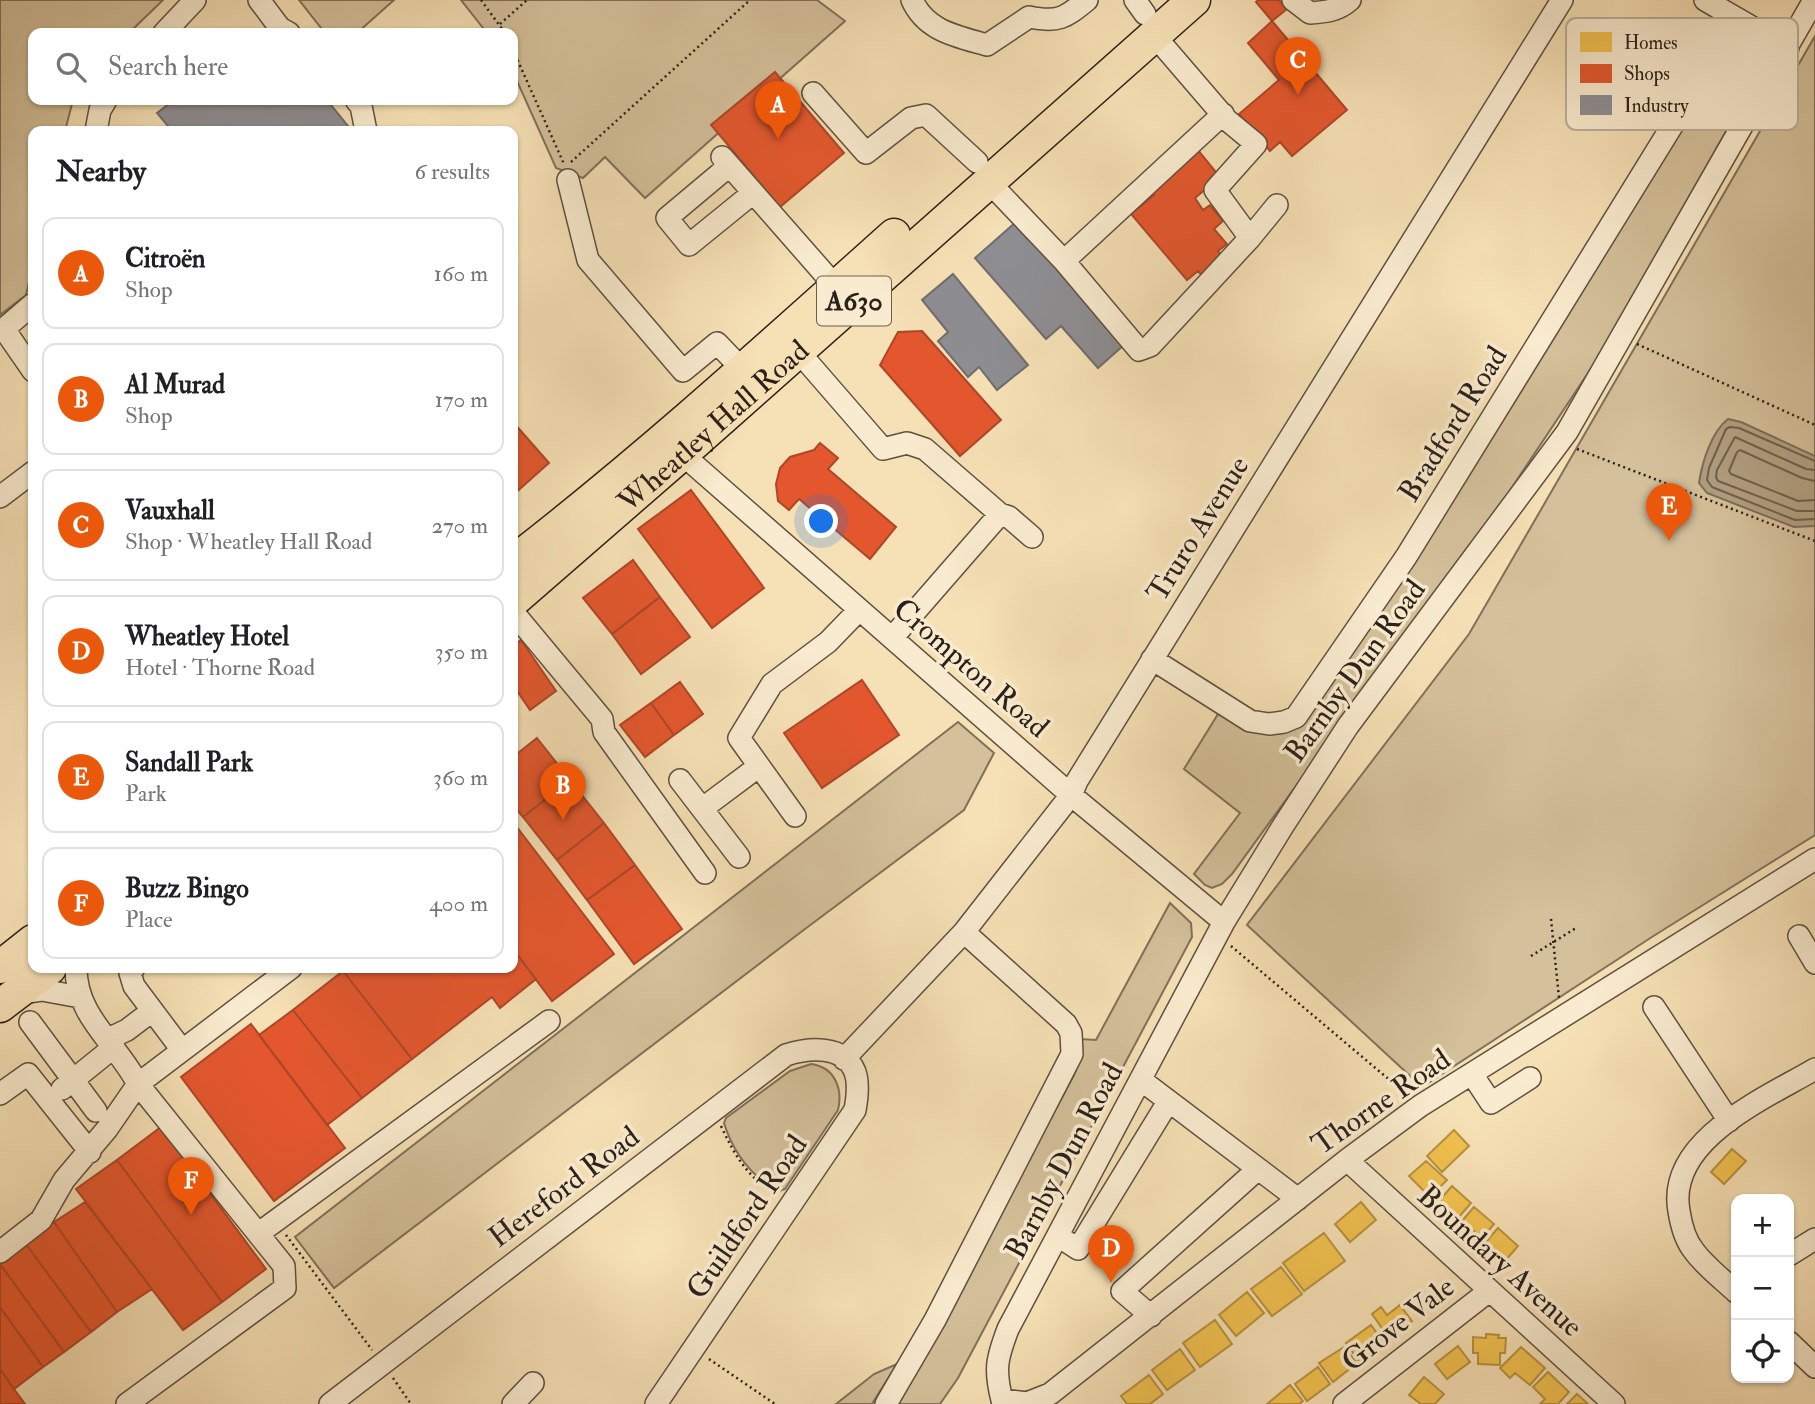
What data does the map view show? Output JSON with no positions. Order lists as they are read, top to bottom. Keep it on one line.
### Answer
{"streets":{"highway":["A630","Wheatley Hall Road"],"street":["Bradford Road","Truro Avenue","Crompton Road","Barnby Dun Road","Thorne Road","Hereford Road","Guildford Road","Boundary Avenue","Grove Vale"]},"crossings":[["Bradford Road","Truro Avenue"],["Wheatley Hall Road","Crompton Road"],["Truro Avenue","Crompton Road"],["Truro Avenue","Barnby Dun Road"],["Truro Avenue","Hereford Road"],["Truro Avenue","Guildford Road"],["Crompton Road","Barnby Dun Road"],["Barnby Dun Road","Thorne Road"],["Thorne Road","Boundary Avenue"],["Hereford Road","Guildford Road"],["Boundary Avenue","Grove Vale"]],"legend":["Homes","Shops","Industry"],"page":{"search":"Search here","pins":["C","A","E","B","F","D"],"heading":["Nearby","6 results"],"list":[{"mark":"A","name":"Citroën","note":"Shop","value":"160 m"},{"mark":"B","name":"Al Murad","note":"Shop","value":"170 m"},{"mark":"C","name":"Vauxhall","note":"Shop · Wheatley Hall Road","value":"270 m"},{"mark":"D","name":"Wheatley Hotel","note":"Hotel · Thorne Road","value":"350 m"},{"mark":"E","name":"Sandall Park","note":"Park","value":"360 m"},{"mark":"F","name":"Buzz Bingo","note":"Place","value":"400 m"}],"map_buttons":["+","−"]}}
